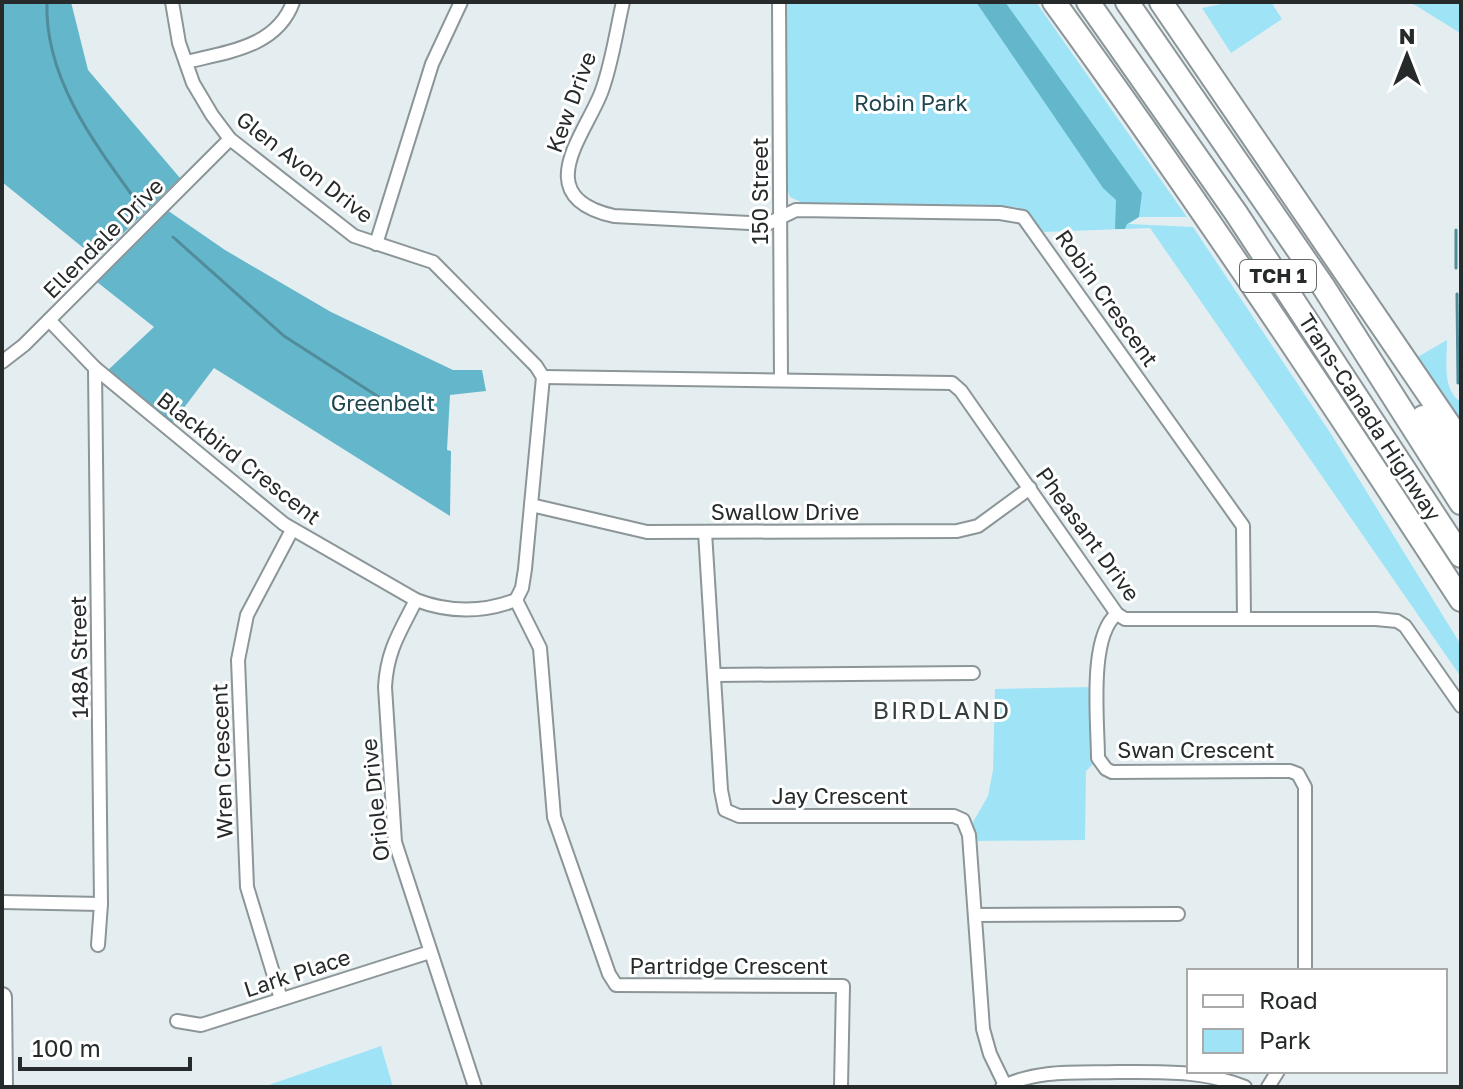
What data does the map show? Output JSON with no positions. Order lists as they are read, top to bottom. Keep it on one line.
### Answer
{"streets":{"highway":["TCH 1","Trans-Canada Highway"],"street":["Kew Drive","Glen Avon Drive","150 Street","Ellendale Drive","Robin Crescent","Blackbird Crescent","Swallow Drive","Pheasant Drive","148A Street","Swan Crescent","Wren Crescent","Jay Crescent","Oriole Drive","Partridge Crescent","Lark Place"]},"crossings":[["Kew Drive","150 Street"],["Kew Drive","Robin Crescent"],["Glen Avon Drive","Ellendale Drive"],["150 Street","Robin Crescent"],["150 Street","Pheasant Drive"],["Ellendale Drive","Blackbird Crescent"],["Robin Crescent","Pheasant Drive"],["Blackbird Crescent","148A Street"],["Blackbird Crescent","Wren Crescent"],["Blackbird Crescent","Oriole Drive"],["Blackbird Crescent","Partridge Crescent"],["Swallow Drive","Pheasant Drive"],["Swallow Drive","Jay Crescent"],["Pheasant Drive","Swan Crescent"],["Wren Crescent","Lark Place"],["Oriole Drive","Lark Place"]],"districts":["BIRDLAND"],"parks":["Robin Park","Greenbelt"],"legend":["Road","Park"],"scale_bar":"100 m","north":"top"}
